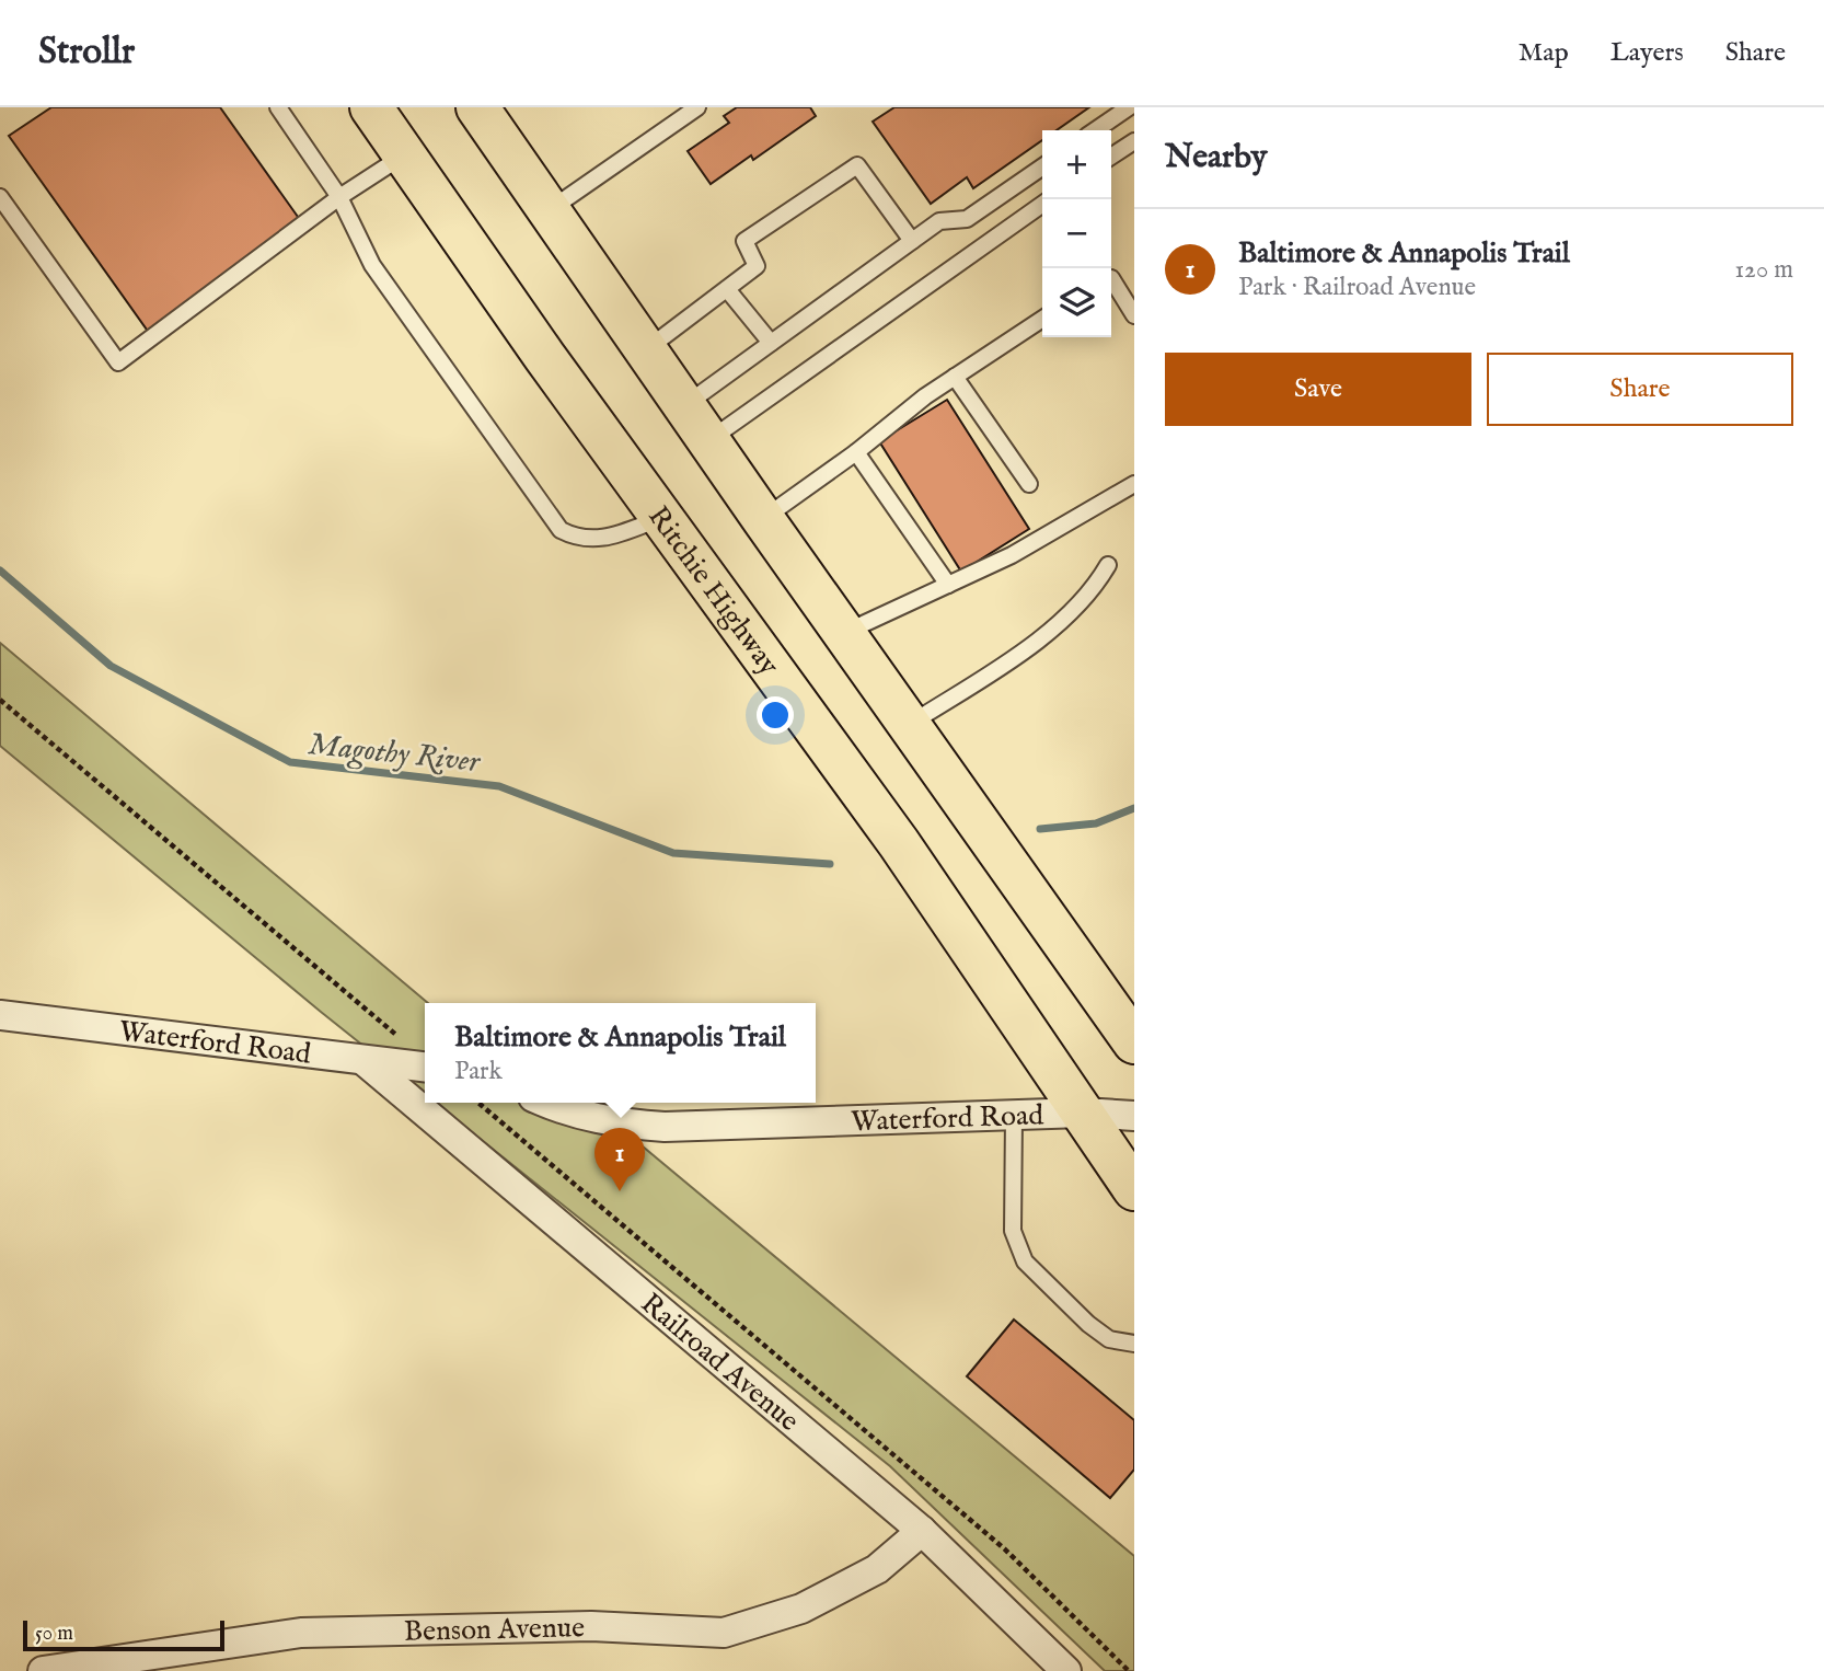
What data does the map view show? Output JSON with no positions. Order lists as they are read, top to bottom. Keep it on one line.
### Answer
{"streets":{"main road":["Ritchie Highway"],"street":["Waterford Road","Railroad Avenue","Benson Avenue"]},"crossings":[["Ritchie Highway","Waterford Road"],["Waterford Road","Railroad Avenue"],["Railroad Avenue","Benson Avenue"]],"water":["Magothy River"],"scale_bar":"50 m","page":{"header":"Strollr","nav":["Map","Layers","Share"],"heading":"Nearby","map_buttons":["+","−"],"list":[{"mark":"1","name":"Baltimore & Annapolis Trail","note":"Park · Railroad Avenue","value":"120 m"}],"buttons":["Save","Share"],"popup":["Baltimore & Annapolis Trail","Park"],"pins":"1","scale":"50 m"}}
